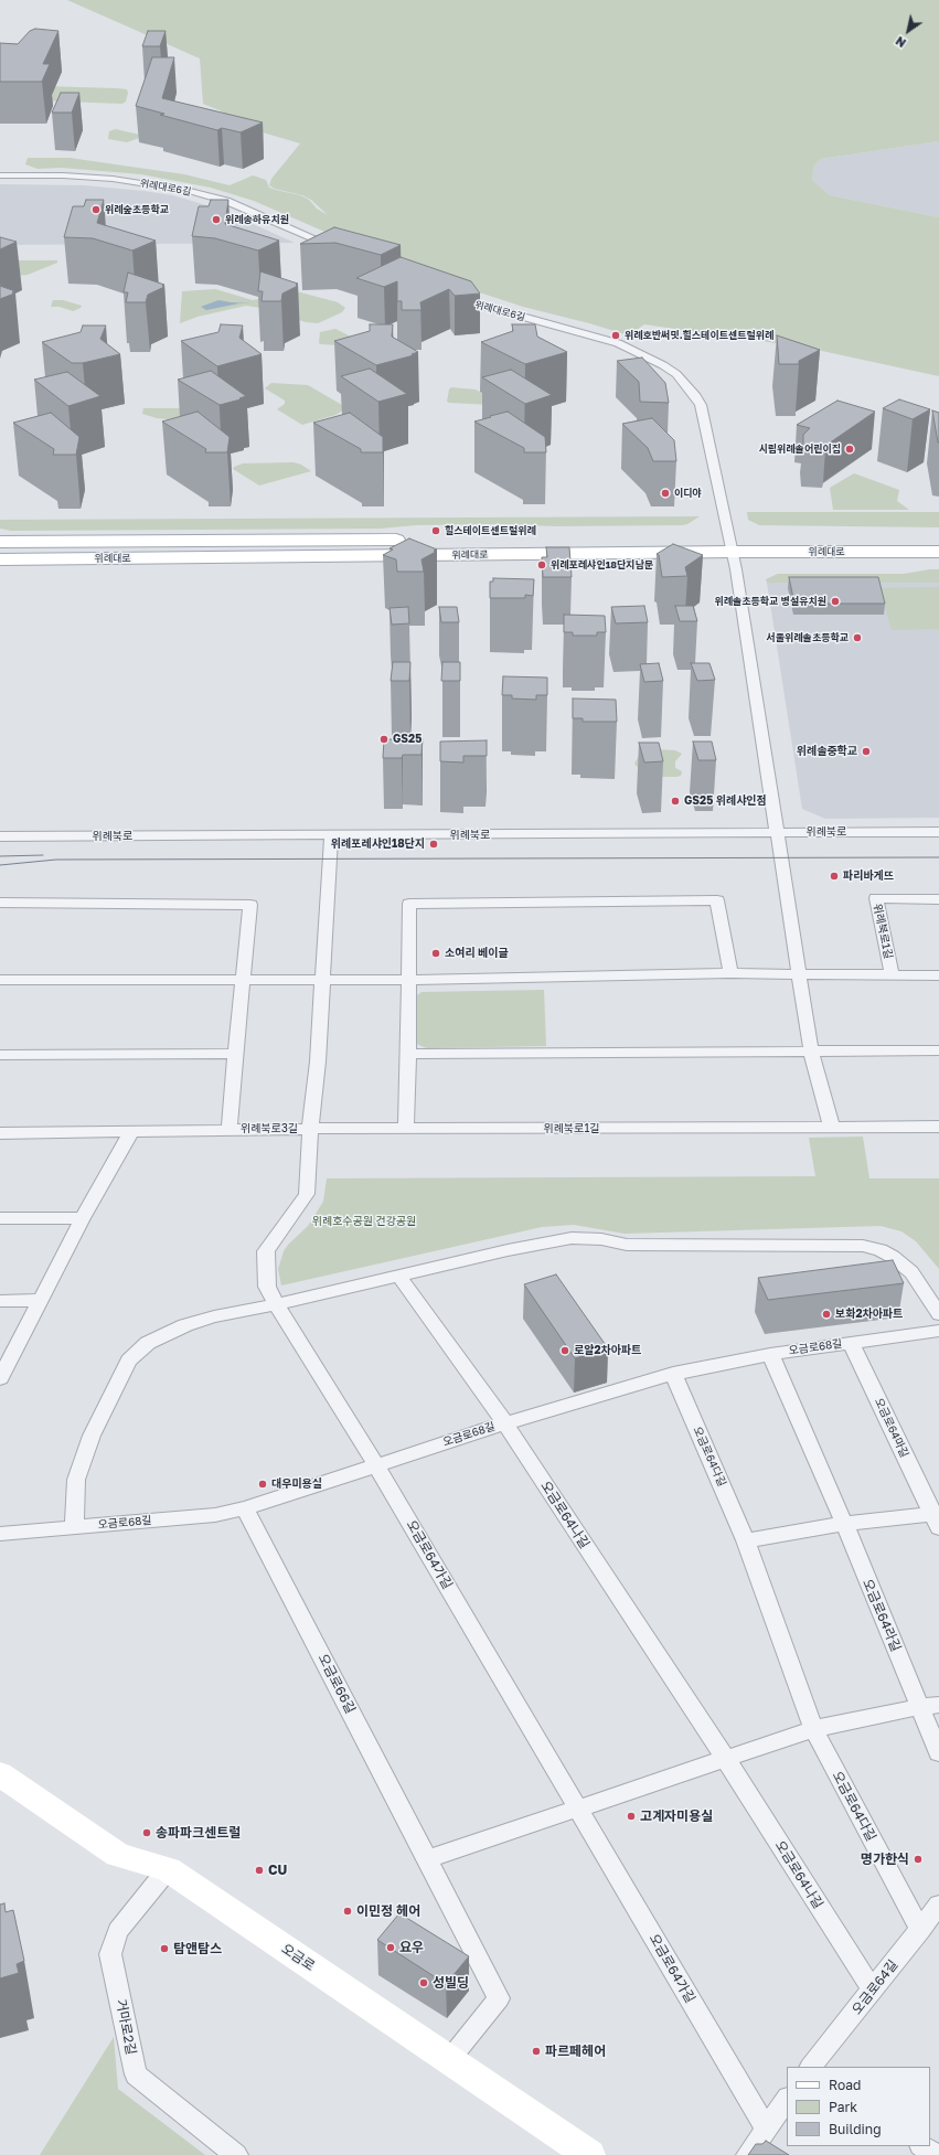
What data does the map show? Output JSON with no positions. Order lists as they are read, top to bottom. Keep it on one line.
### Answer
{"streets":{"main road":["위례대로","오금로"],"street":["위례대로6길","위례북로","위례북로1길","위례북로3길","오금로68길","오금로64마길","오금로64다길","오금로64나길","오금로64가길","오금로64라길","오금로66길","오금로64길","거마로2길"]},"crossings":[["위례대로6길","위례대로"],["위례대로6길","위례북로"],["위례북로","위례북로3길"],["위례북로1길","위례북로3길"],["위례북로1길","오금로64가길"],["위례북로3길","오금로64가길"],["오금로68길","오금로64마길"],["오금로68길","오금로64다길"],["오금로68길","오금로64나길"],["오금로68길","오금로64가길"],["오금로68길","오금로64라길"],["오금로68길","오금로66길"],["오금로64다길","오금로64길"],["오금로64나길","오금로64길"],["오금로66길","오금로"],["오금로","거마로2길"]],"parks":["위례호수공원 건강공원"],"places":["위례숲초등학교","위례송하유치원","위례호반써밋.힐스테이트센트럴위례","시립위례솔어린이집","이디야","힐스테이트센트럴위례","위례포레샤인18단지남문","위례솔초등학교 병설유치원","서울위례솔초등학교","GS25","위례솔중학교","GS25 위례샤인점","위례포레샤인18단지","파리바게뜨","소여리 베이글","보화2차아파트","로얄2차아파트","대우미용실","고계자미용실","송파파크센트럴","명가한식","CU","이민정 헤어","요우","탐앤탐스","성빌딩","파르페헤어"],"legend":["Road","Park","Building"],"north":"bottom left"}
